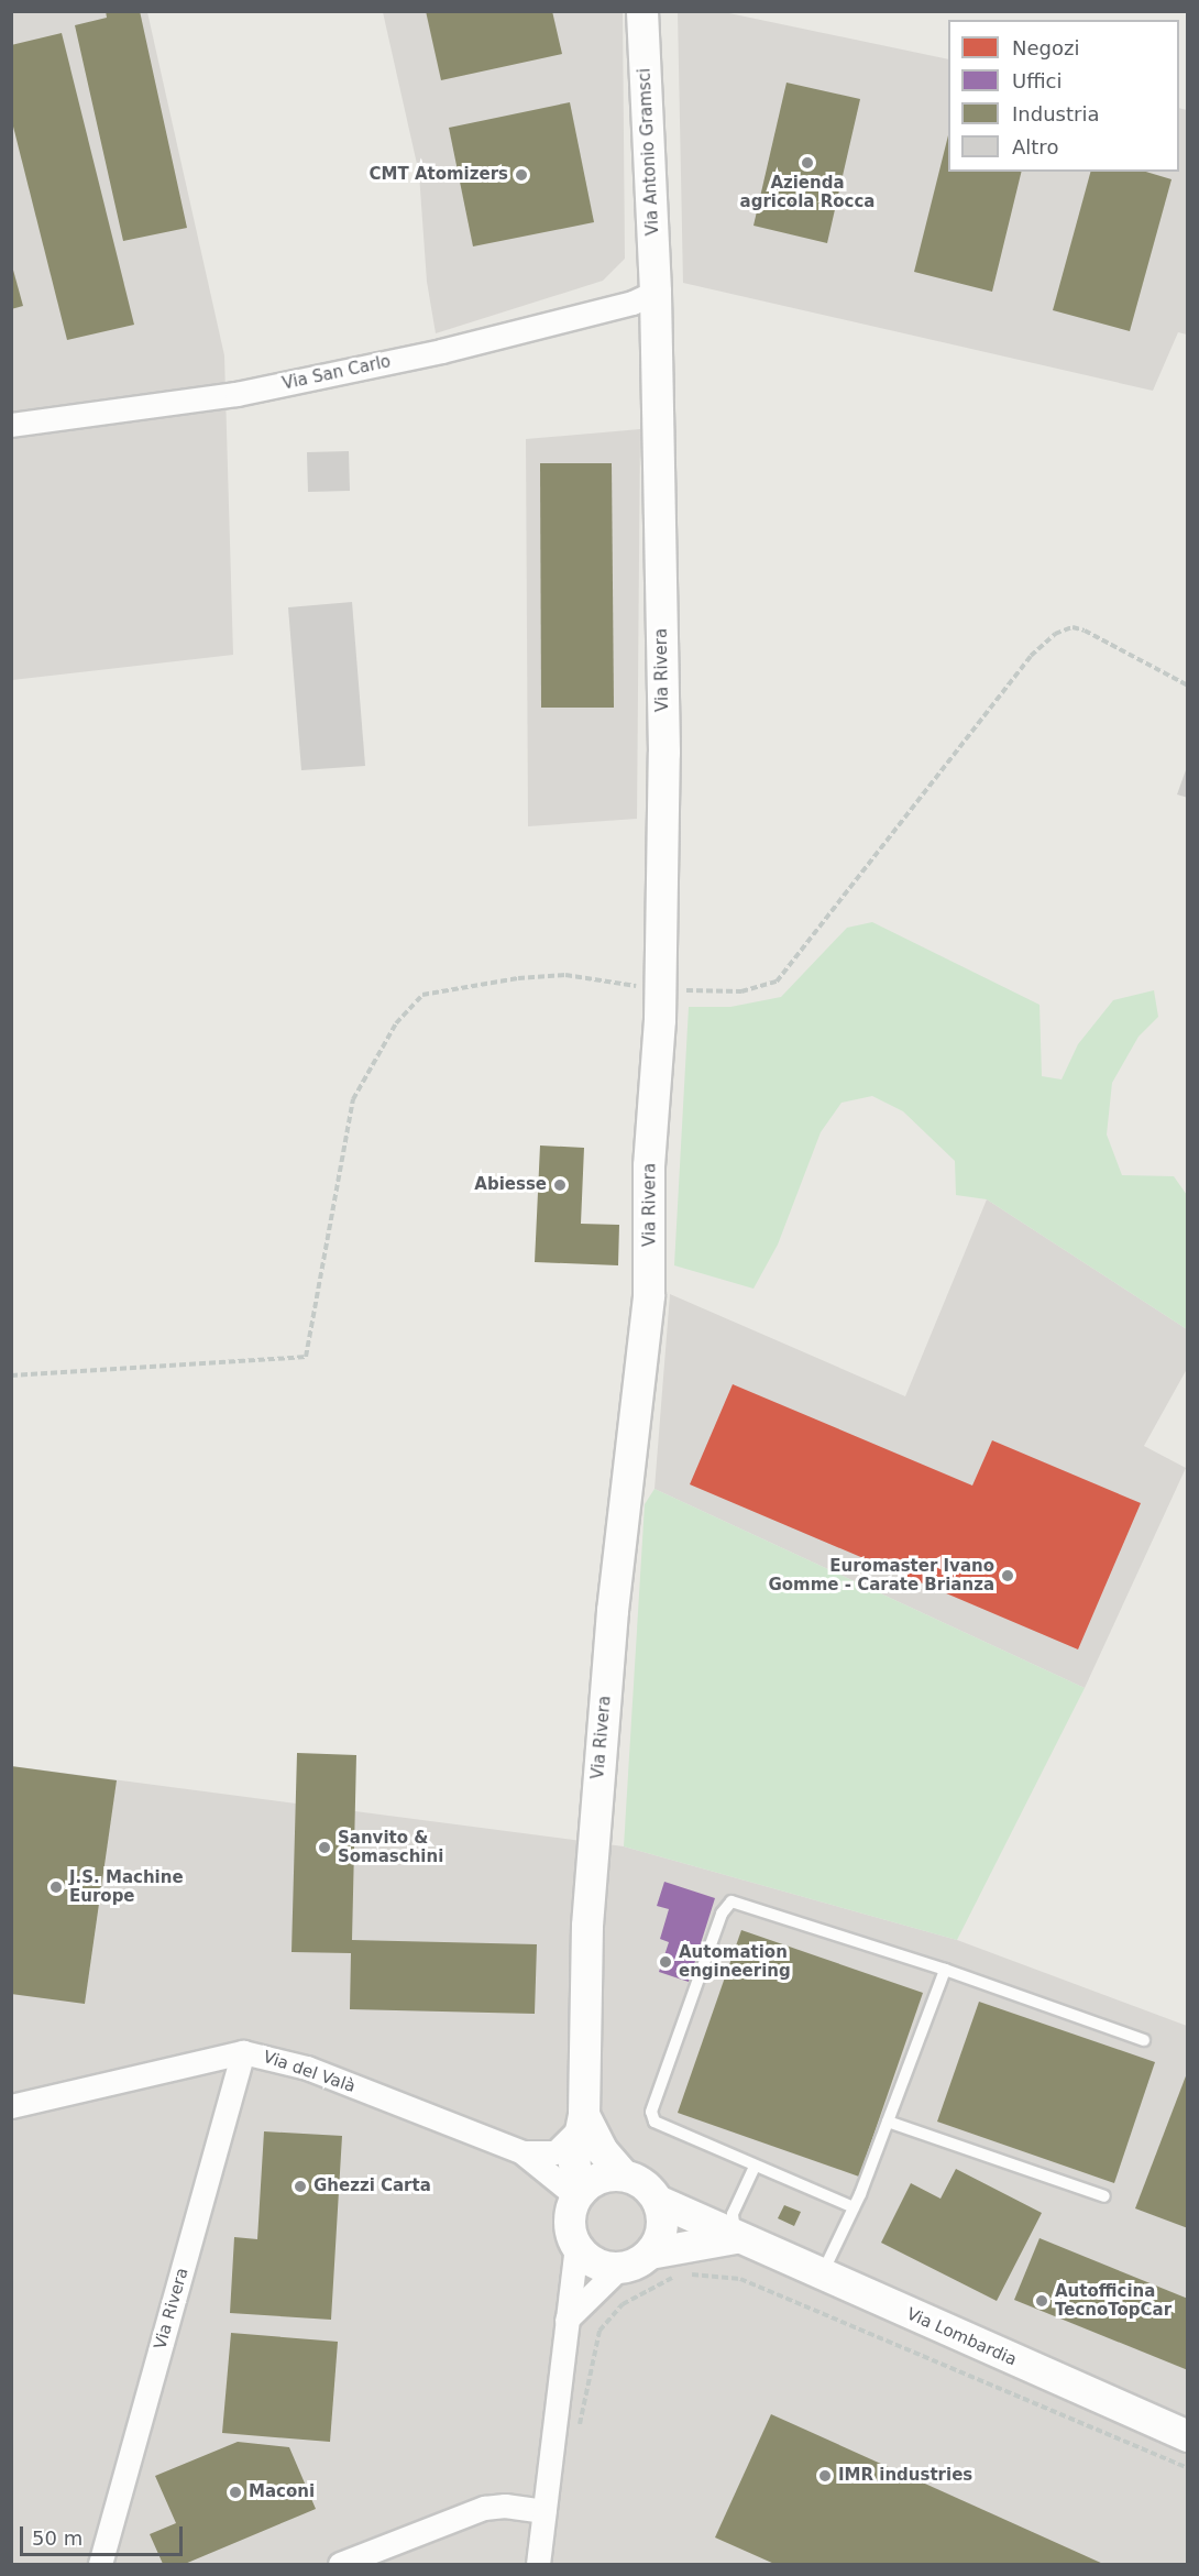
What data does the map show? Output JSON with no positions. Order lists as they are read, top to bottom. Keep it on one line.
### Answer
{"streets":{"street":["Via Antonio Gramsci","Via San Carlo","Via Rivera","Via del Valà","Via Lombardia"]},"crossings":[["Via Antonio Gramsci","Via San Carlo"],["Via Antonio Gramsci","Via Rivera"],["Via San Carlo","Via Rivera"],["Via Rivera","Via del Valà"],["Via Rivera","Via Lombardia"],["Via del Valà","Via Lombardia"]],"places":["Azienda agricola Rocca","CMT Atomizers","Abiesse","Euromaster Ivano Gomme - Carate Brianza","Sanvito & Somaschini","J.S. Machine Europe","Automation engineering","Ghezzi Carta","Autofficina TecnoTopCar","IMR industries","Maconi"],"legend":["Negozi","Uffici","Industria","Altro"],"scale_bar":"50 m"}
